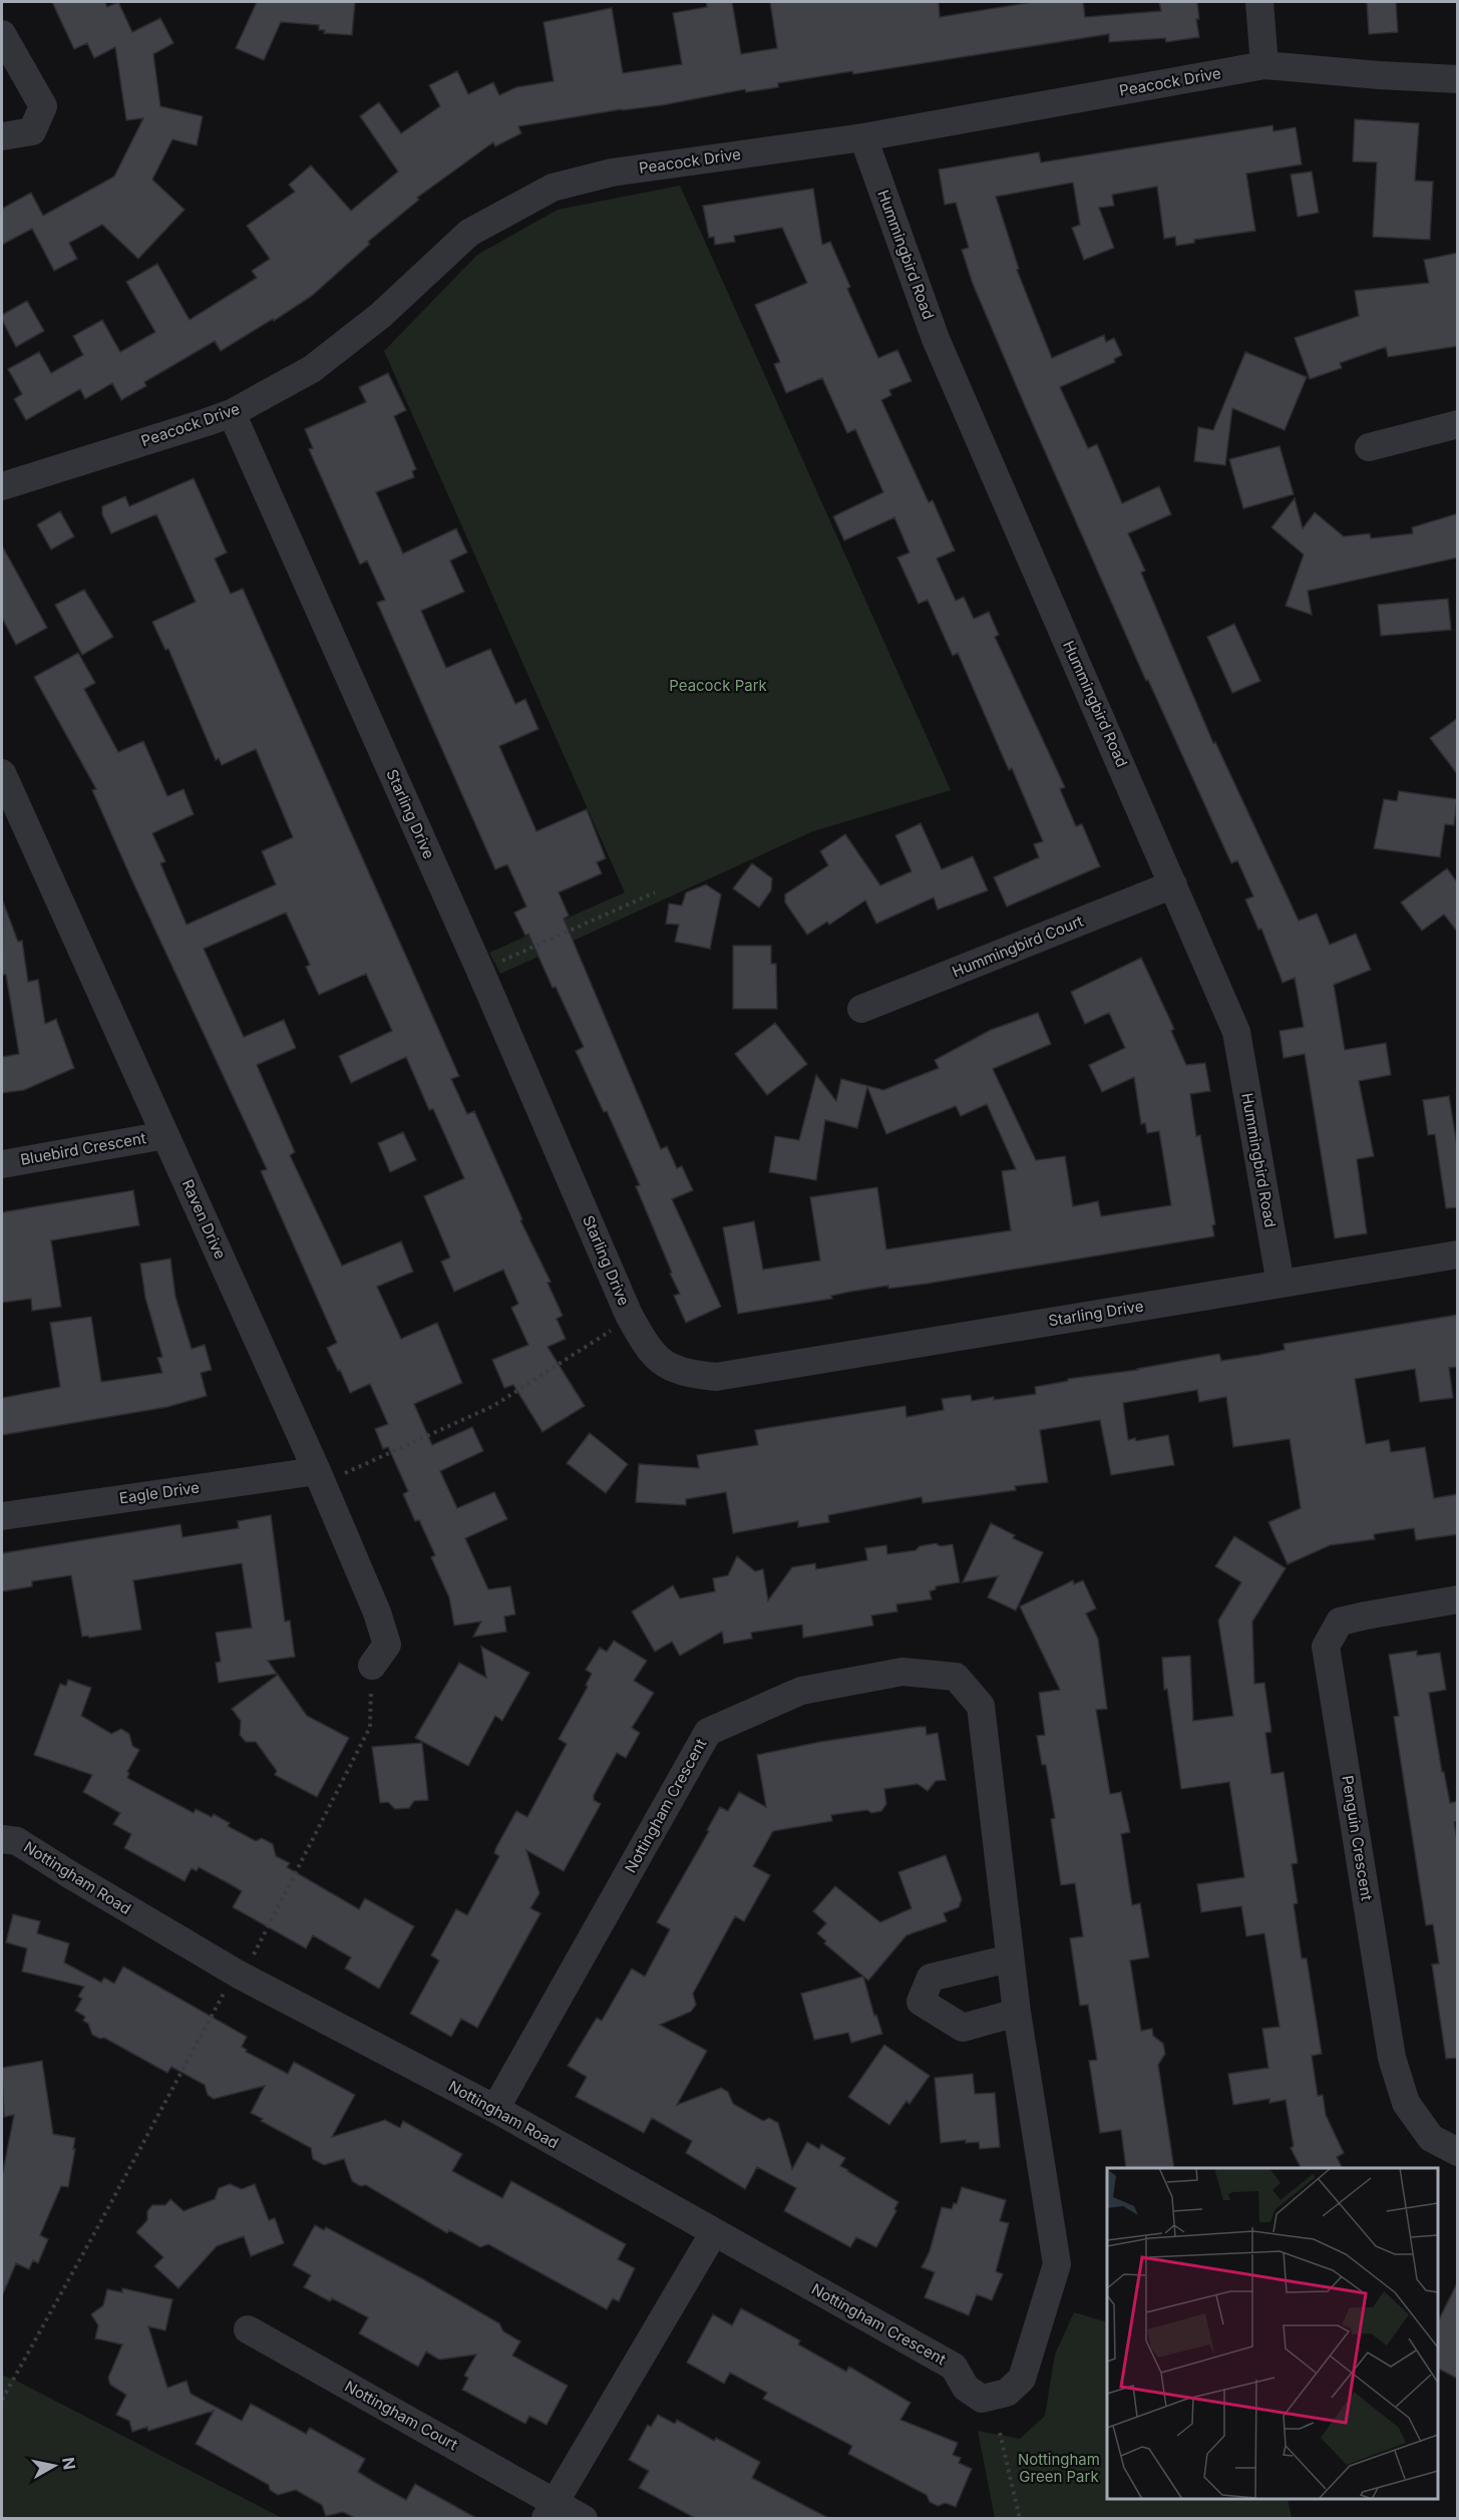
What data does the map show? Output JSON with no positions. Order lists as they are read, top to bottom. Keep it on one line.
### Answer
{"streets":{"street":["Peacock Drive","Hummingbird Road","Starling Drive","Hummingbird Court","Bluebird Crescent","Raven Drive","Eagle Drive","Nottingham Crescent","Penguin Crescent","Nottingham Road","Nottingham Court"]},"crossings":[["Peacock Drive","Hummingbird Road"],["Peacock Drive","Starling Drive"],["Hummingbird Road","Starling Drive"],["Hummingbird Road","Hummingbird Court"],["Bluebird Crescent","Raven Drive"],["Raven Drive","Eagle Drive"],["Nottingham Crescent","Nottingham Road"]],"parks":["Peacock Park","Nottingham Green Park"],"north":"right"}
